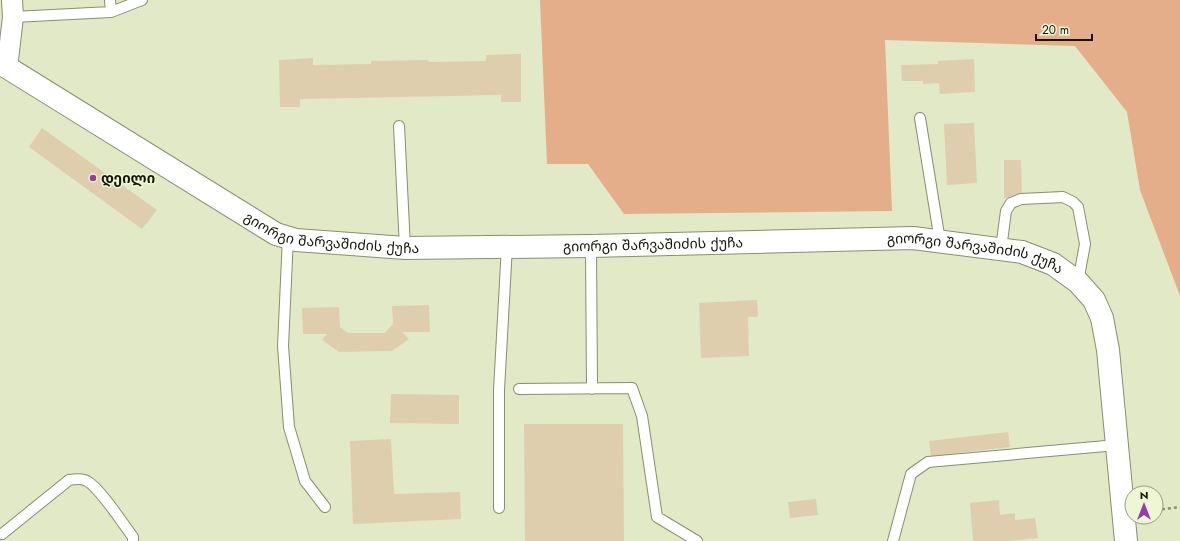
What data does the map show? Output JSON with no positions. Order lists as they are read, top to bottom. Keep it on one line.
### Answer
{"streets":{"street":["გიორგი შარვაშიძის ქუჩა"]},"places":["დეილი"],"scale_bar":"20 m","north":"top"}
